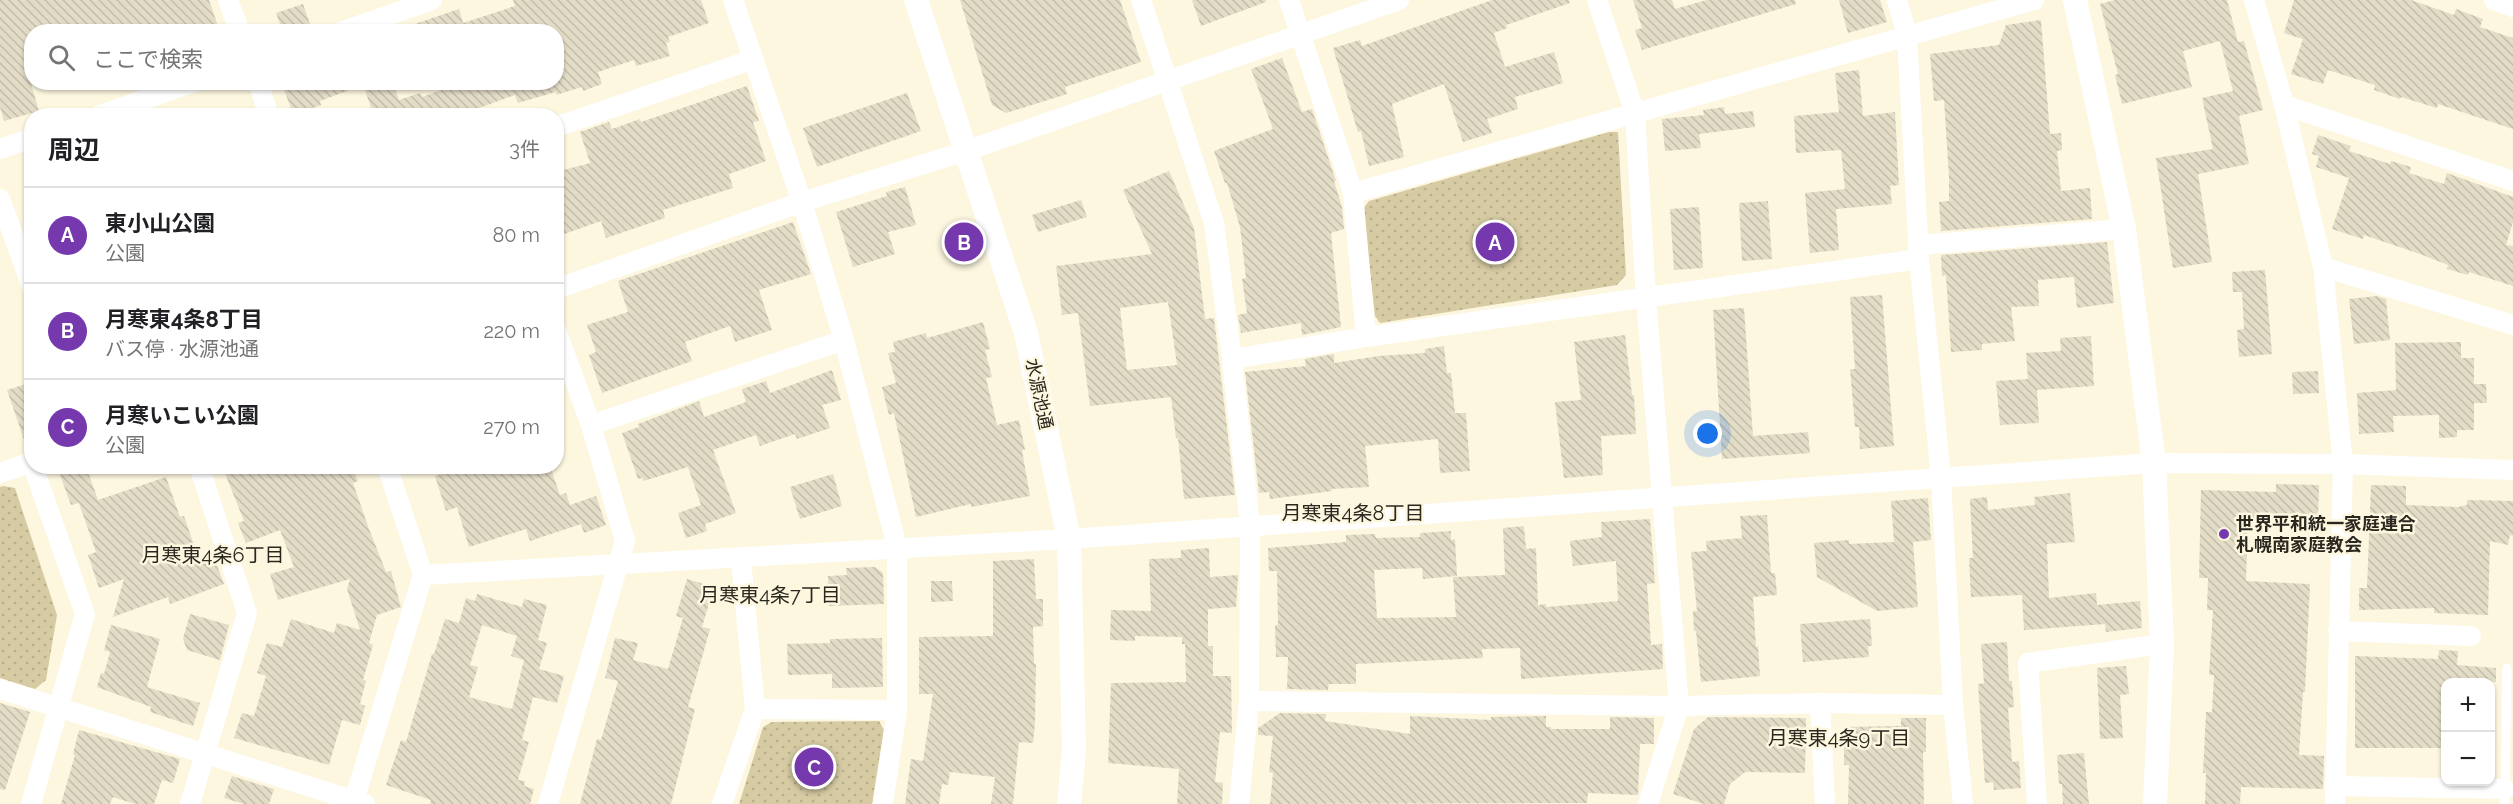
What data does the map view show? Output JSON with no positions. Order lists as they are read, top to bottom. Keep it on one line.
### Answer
{"streets":{"street":["水源池通"]},"districts":["月寒東4条8丁目","月寒東4条6丁目","月寒東4条7丁目","月寒東4条9丁目"],"places":["世界平和統一家庭連合 札幌南家庭教会"],"page":{"search":"ここで検索","heading":["周辺","3件"],"list":[{"mark":"A","name":"東小山公園","note":"公園","value":"80 m"},{"mark":"B","name":"月寒東4条8丁目","note":"バス停 · 水源池通","value":"220 m"},{"mark":"C","name":"月寒いこい公園","note":"公園","value":"270 m"}],"pins":["A","B","C"],"map_buttons":["+","−"]}}
